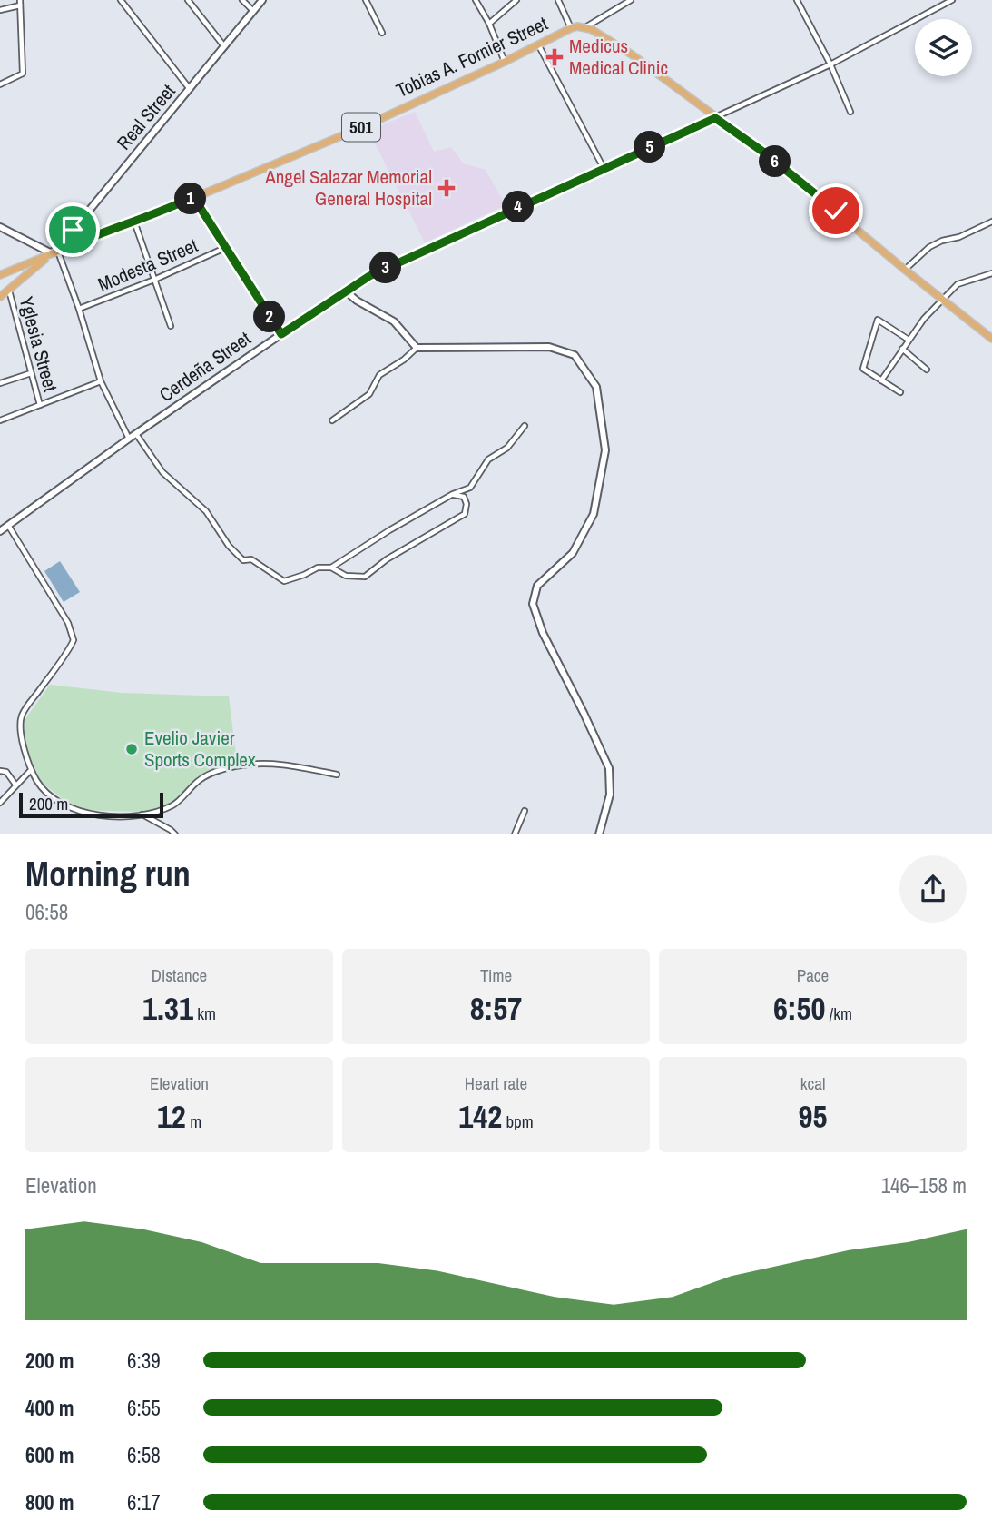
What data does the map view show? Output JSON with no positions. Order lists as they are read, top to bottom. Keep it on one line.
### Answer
{"streets":{"main road":["Tobias A. Fornier Street","Real Street","501","Cerdeña Street"],"street":["Modesta Street","Yglesia Street"]},"crossings":[["Tobias A. Fornier Street","Real Street"]],"places":{"health":["Medicus Medical Clinic","Angel Salazar Memorial General Hospital"],"other":["Evelio Javier Sports Complex"]},"scale_bar":"200 m","page":{"pins":["5","6","1","4","3","2"],"scale":"200 m","heading":["Morning run","06:58"],"stats":[["Distance","1.31 km"],["Time","8:57"],["Pace","6:50 /km"],["Elevation","12 m"],["Heart rate","142 bpm"],["kcal","95"]],"chart":["Elevation","146–158 m"],"list":[{"name":"200 m","note":"6:39"},{"name":"400 m","note":"6:55"},{"name":"600 m","note":"6:58"},{"name":"800 m","note":"6:17"}]}}
